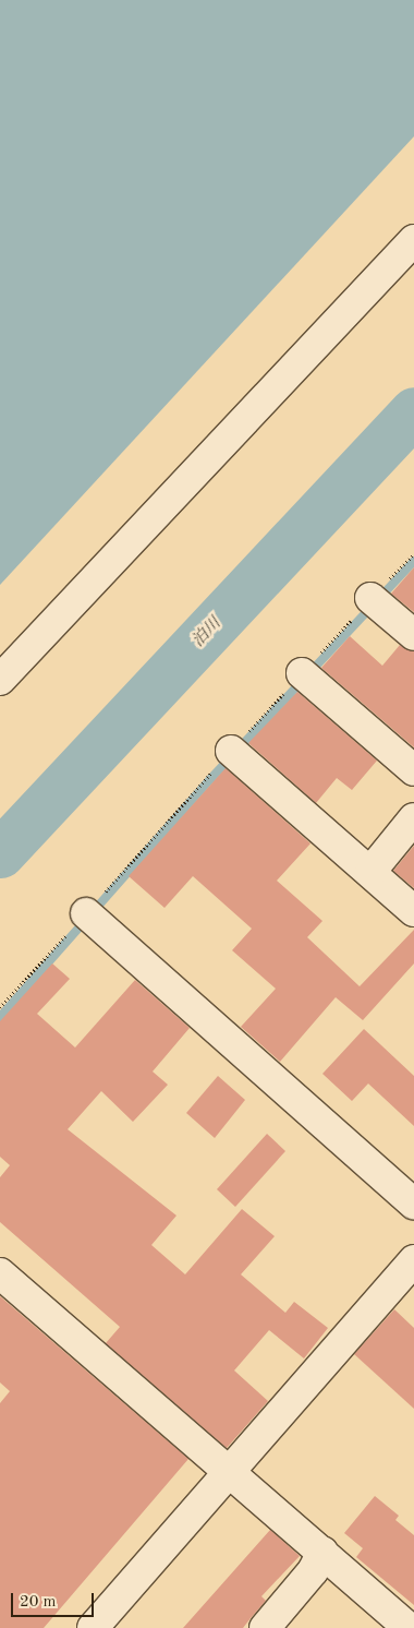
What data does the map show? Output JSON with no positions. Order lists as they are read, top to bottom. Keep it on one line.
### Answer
{"water":["泊川"],"scale_bar":"20 m"}
